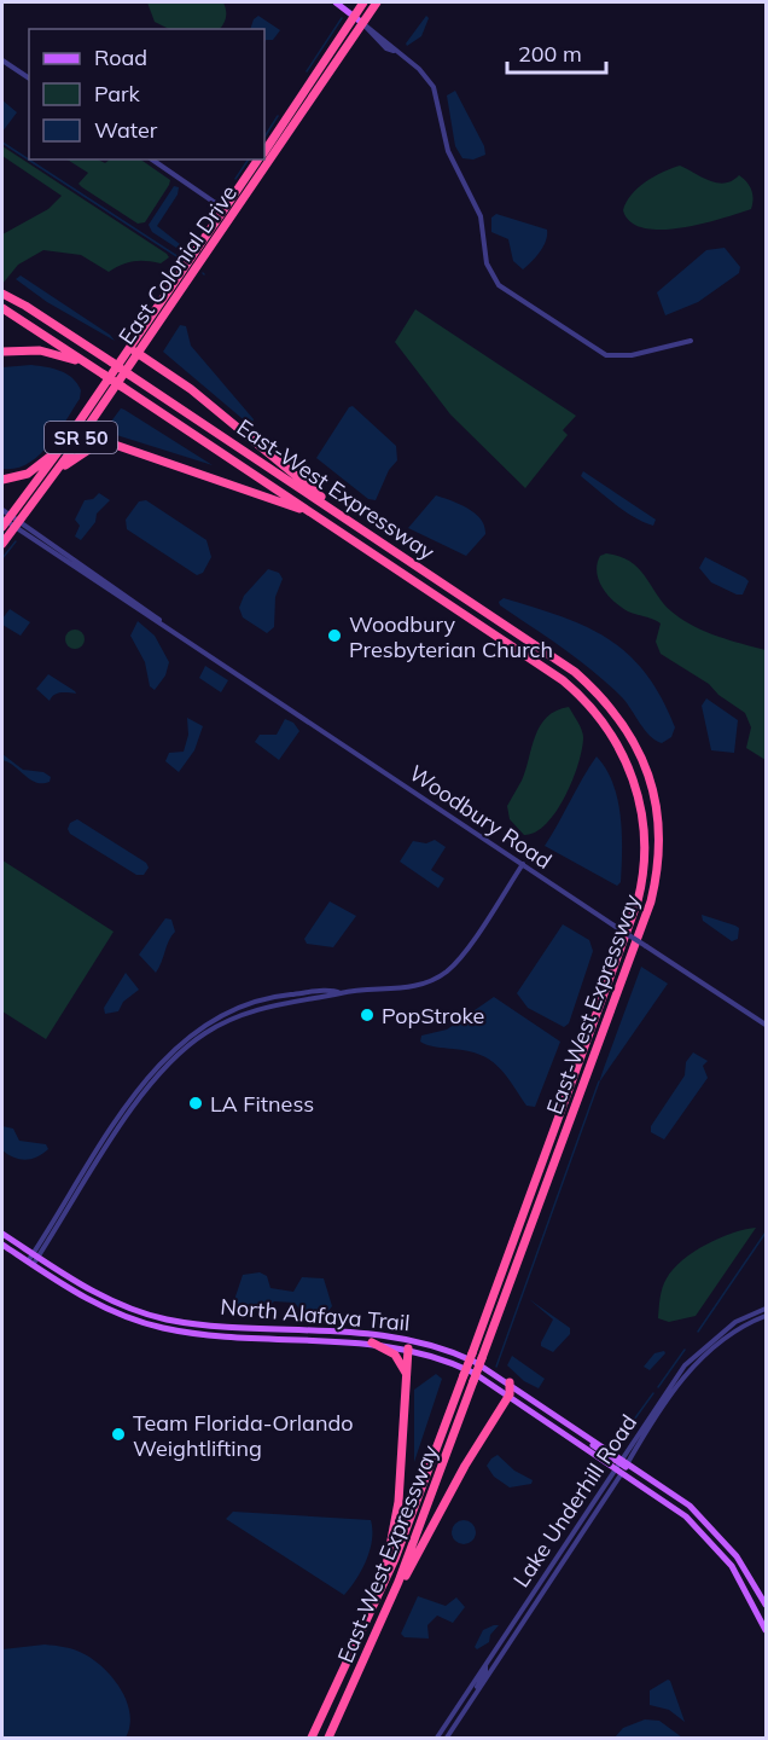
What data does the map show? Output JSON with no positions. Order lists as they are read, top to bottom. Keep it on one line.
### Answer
{"streets":{"highway":["East Colonial Drive","SR 50","East-West Expressway"],"main road":["North Alafaya Trail"],"street":["Woodbury Road","Lake Underhill Road"]},"crossings":[["East Colonial Drive","Woodbury Road"],["North Alafaya Trail","Lake Underhill Road"]],"places":["Woodbury Presbyterian Church","PopStroke","LA Fitness","Team Florida-Orlando Weightlifting"],"legend":["Road","Park","Water"],"scale_bar":"200 m"}
